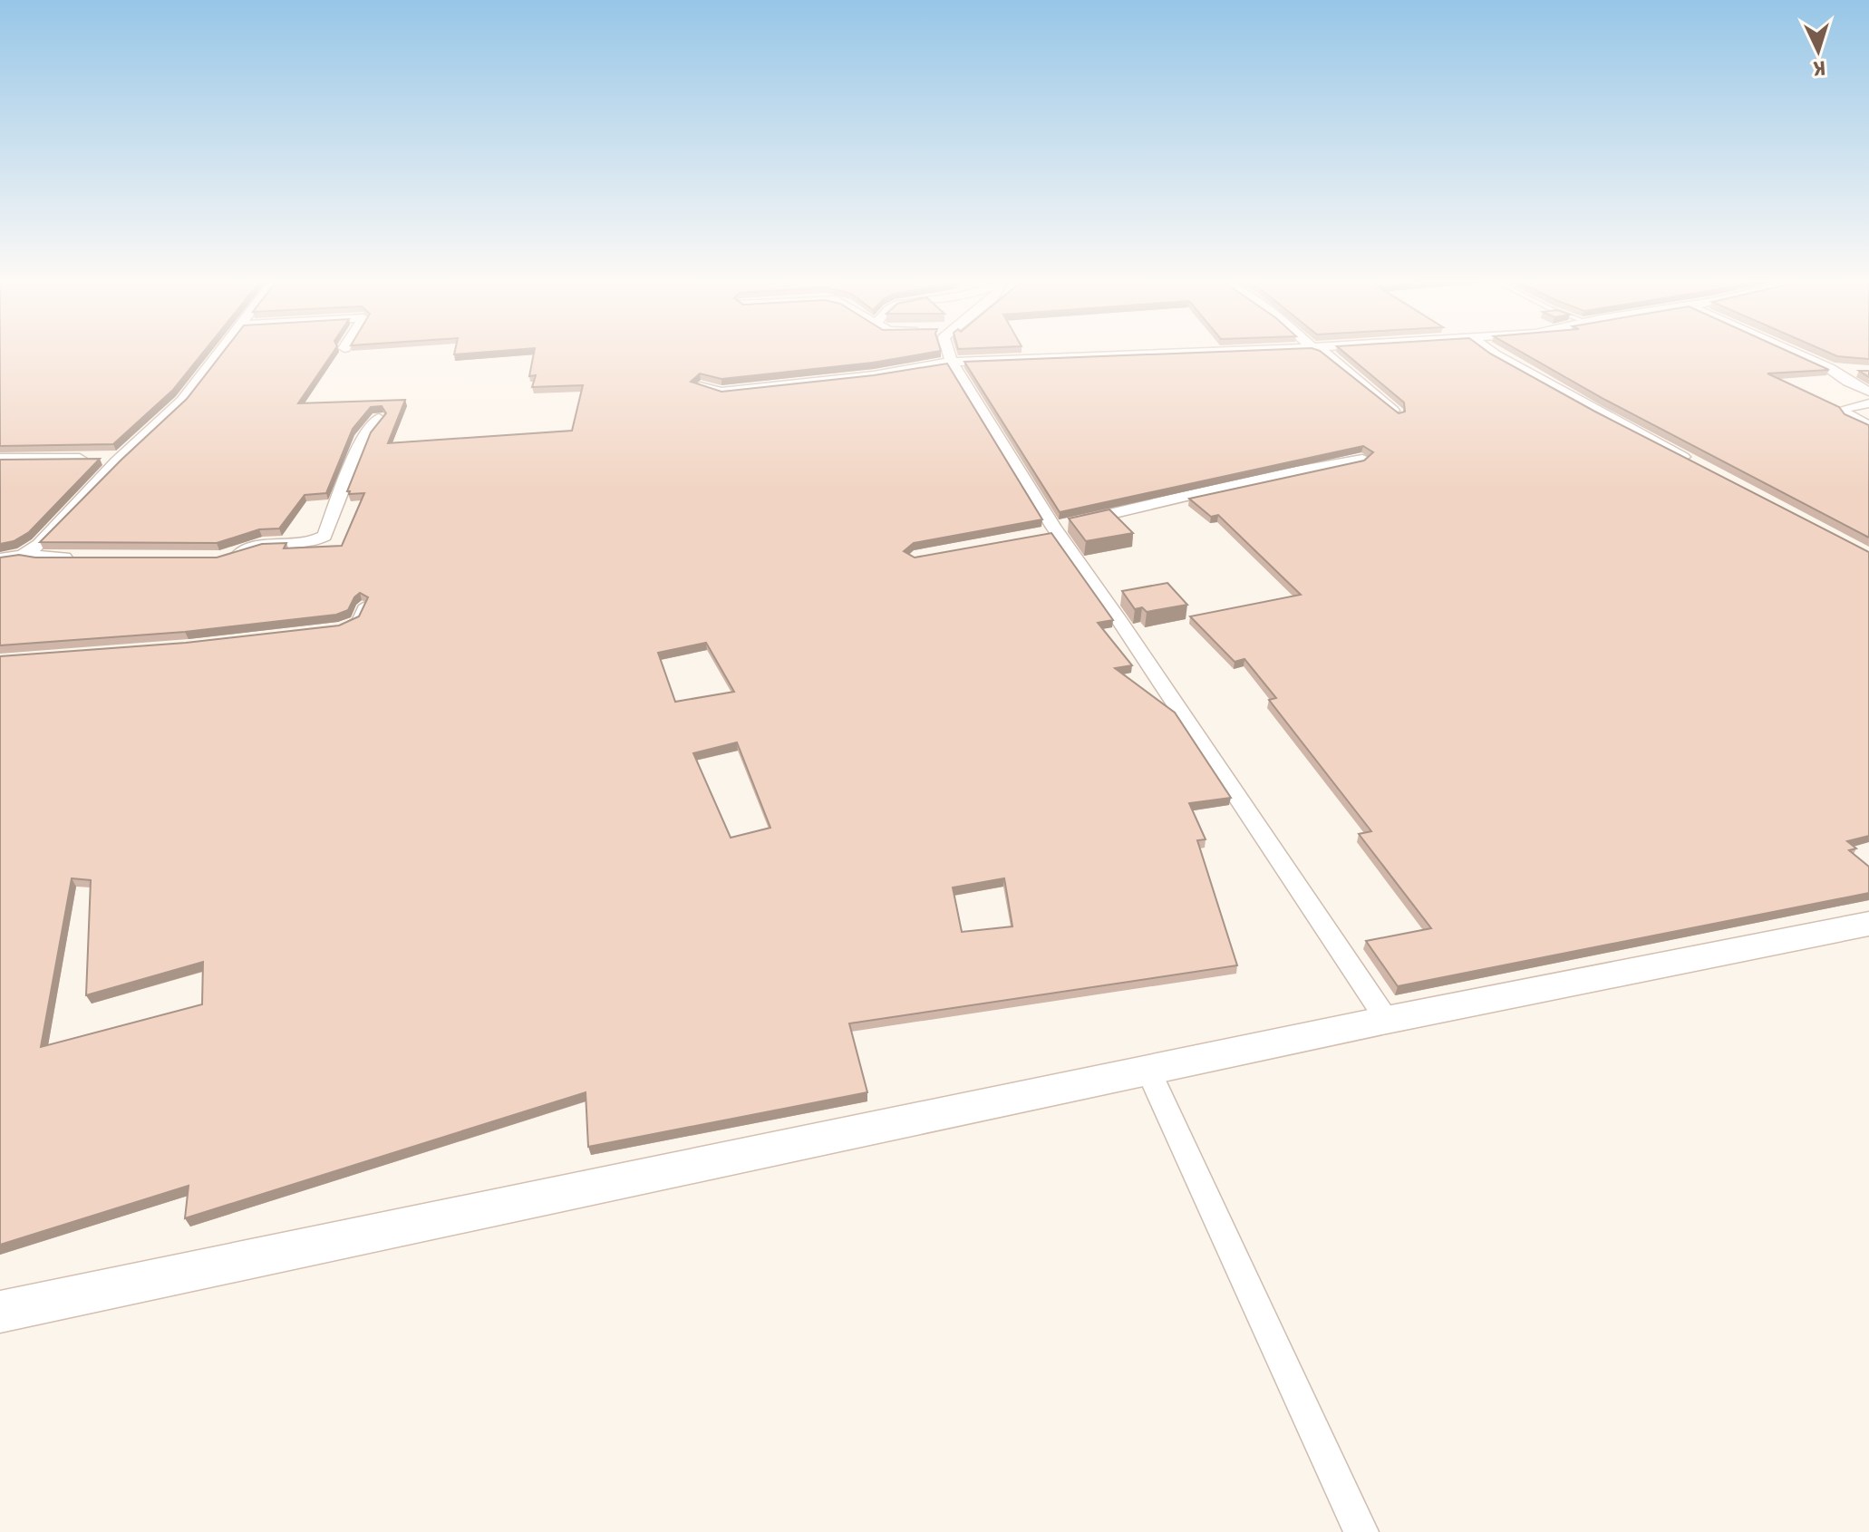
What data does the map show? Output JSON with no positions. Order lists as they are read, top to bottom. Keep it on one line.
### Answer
{"north":"bottom"}
